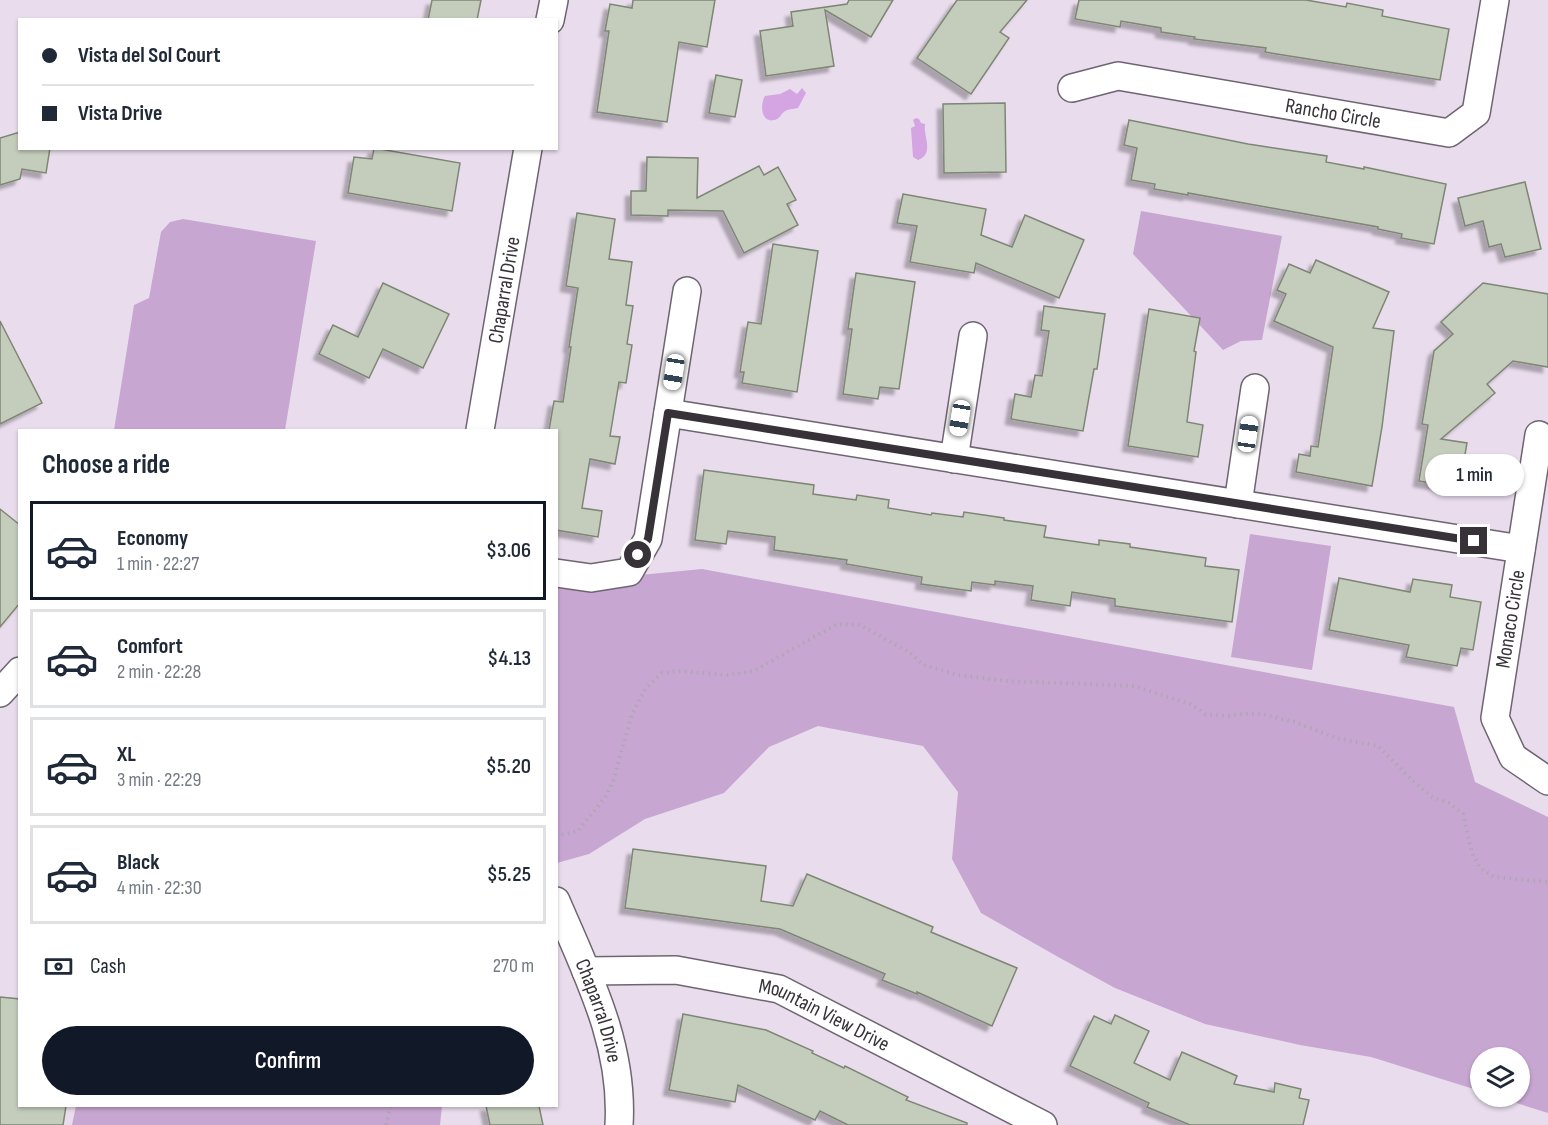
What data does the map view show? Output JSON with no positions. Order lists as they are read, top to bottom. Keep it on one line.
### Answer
{"streets":{"street":["Rancho Circle","Chaparral Drive","Monaco Circle","Mountain View Drive"]},"crossings":[["Chaparral Drive","Mountain View Drive"]],"page":{"banner":["Vista del Sol Court","Vista Drive"],"heading":"Choose a ride","bubble":"1 min","list":[{"name":"Economy","note":"1 min · 22:27","value":"$3.06"},{"name":"Comfort","note":"2 min · 22:28","value":"$4.13"},{"name":"XL","note":"3 min · 22:29","value":"$5.20"},{"name":"Black","note":"4 min · 22:30","value":"$5.25"}],"pay":["Cash","270 m"],"buttons":"Confirm"}}
